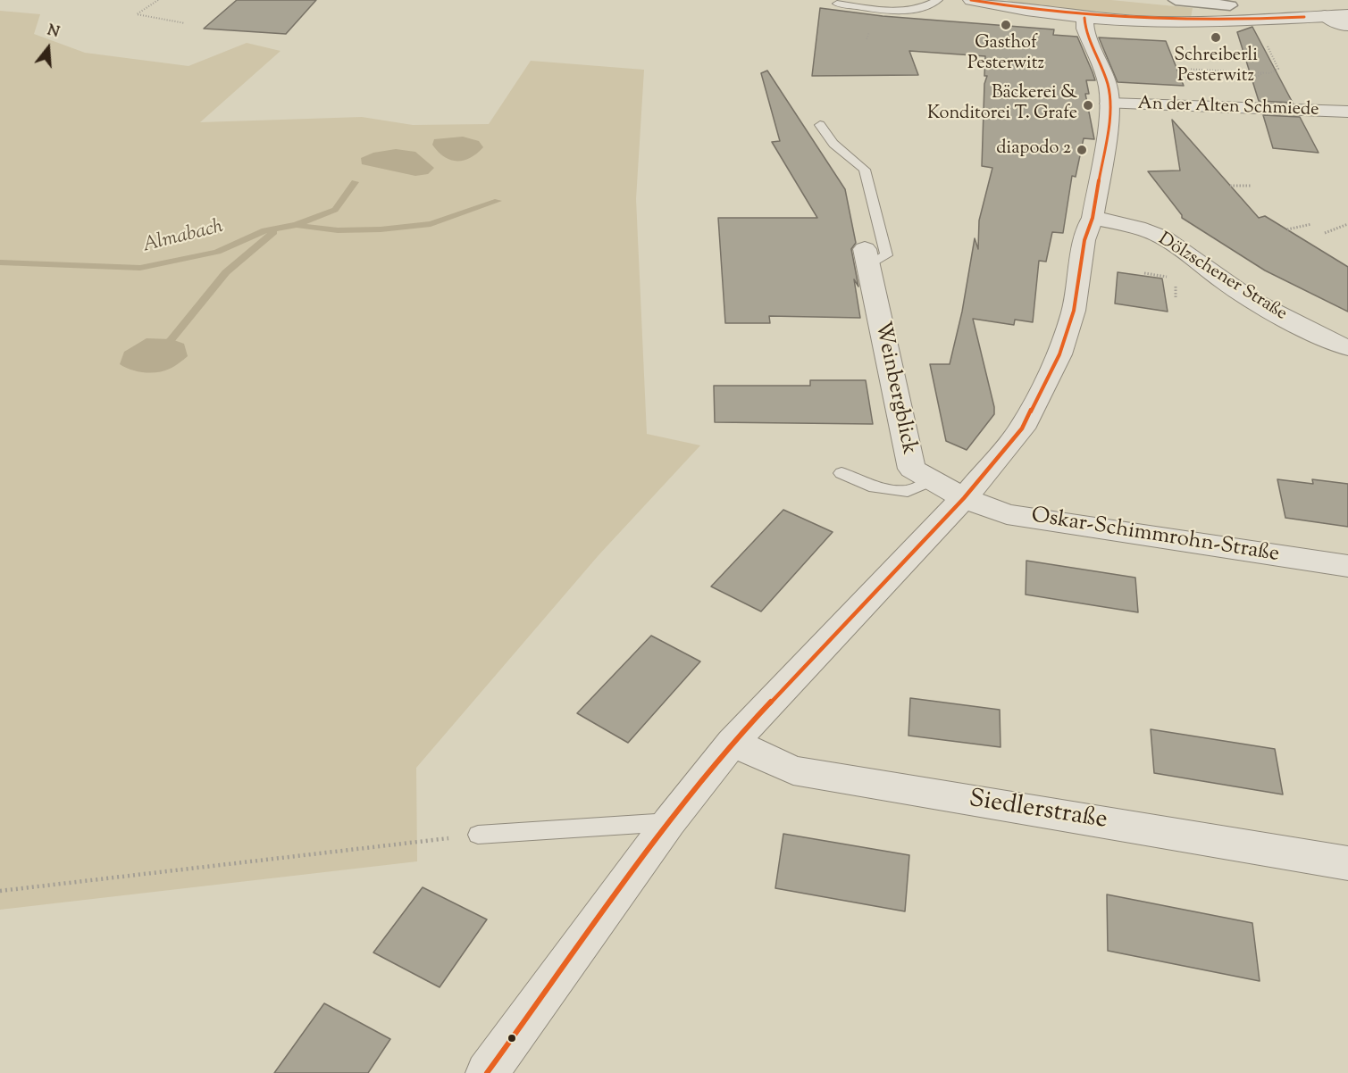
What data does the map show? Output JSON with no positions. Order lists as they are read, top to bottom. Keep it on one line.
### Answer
{"streets":{"street":["An der Alten Schmiede","Dölzschener Straße","Weinbergblick","Oskar-Schimmrohn-Straße","Siedlerstraße"]},"crossings":[["Weinbergblick","Oskar-Schimmrohn-Straße"]],"water":["Almabach"],"places":["Gasthof Pesterwitz","Schreiberli Pesterwitz","Bäckerei & Konditorei T. Grafe","diapodo 2"],"north":"top"}
